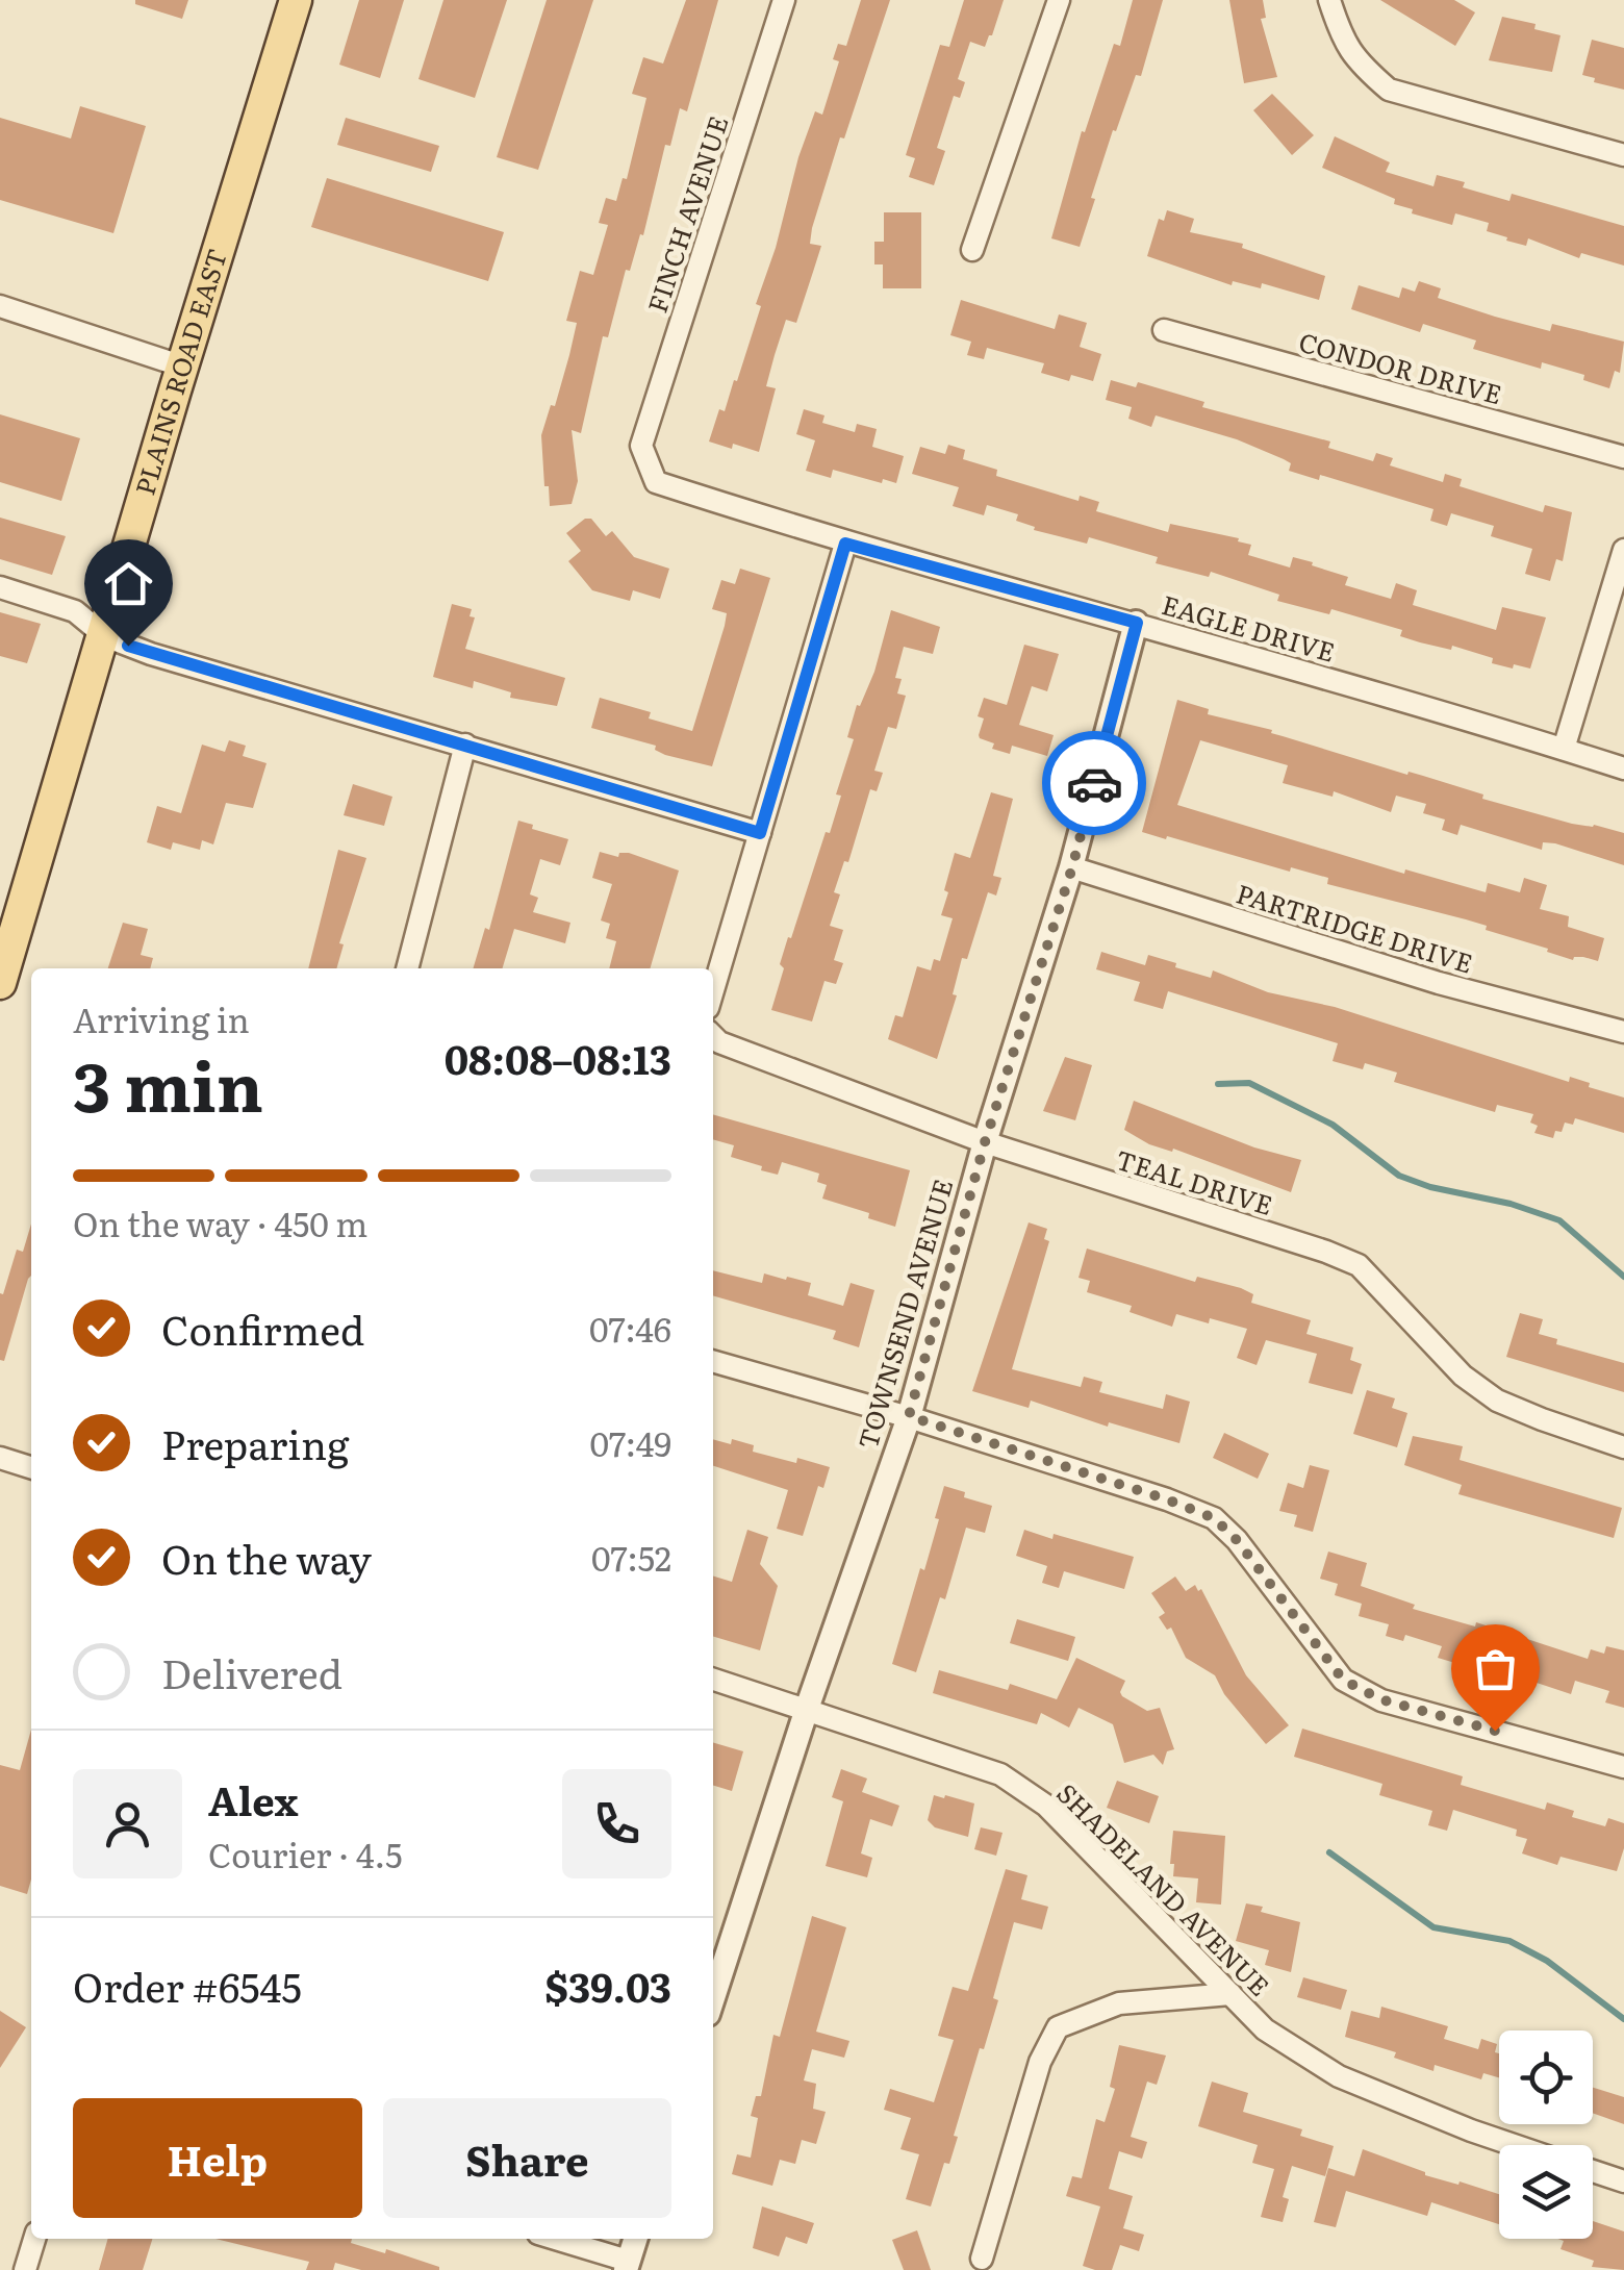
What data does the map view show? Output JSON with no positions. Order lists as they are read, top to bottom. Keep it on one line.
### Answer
{"streets":{"main road":["PLAINS ROAD EAST"],"street":["FINCH AVENUE","CONDOR DRIVE","EAGLE DRIVE","PARTRIDGE DRIVE","TEAL DRIVE","TOWNSEND AVENUE","SHADELAND AVENUE"]},"crossings":[["FINCH AVENUE","EAGLE DRIVE"],["EAGLE DRIVE","TOWNSEND AVENUE"],["PARTRIDGE DRIVE","TOWNSEND AVENUE"],["TEAL DRIVE","TOWNSEND AVENUE"],["TOWNSEND AVENUE","SHADELAND AVENUE"]],"page":{"heading":["3 min","Arriving in","08:08–08:13"],"panel":["Alex","Courier · 4.5","Order #6545","$39.03"],"bar":"On the way · 450 m","list":[["Confirmed","07:46"],["Preparing","07:49"],["On the way","07:52"],"Delivered"],"buttons":["Help","Share"]}}
